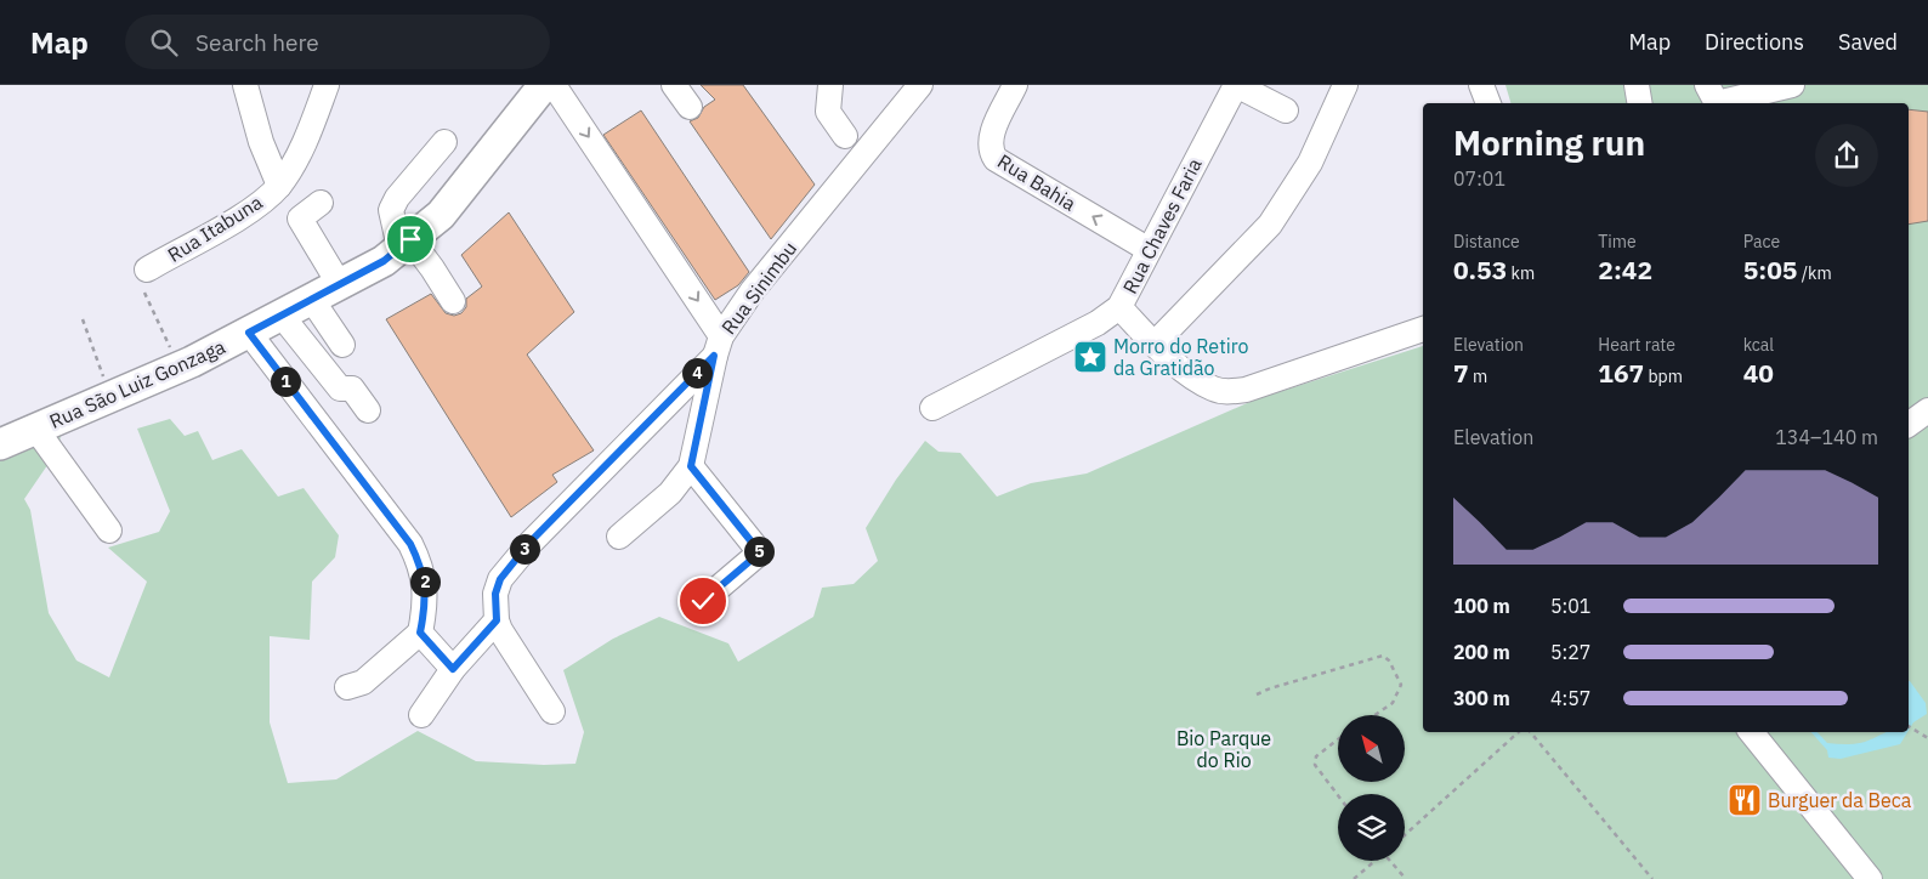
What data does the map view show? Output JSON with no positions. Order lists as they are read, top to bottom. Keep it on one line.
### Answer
{"streets":{"main road":["Rua São Luiz Gonzaga"],"street":["Rua Bahia","Rua Chaves Faria","Rua Itabuna","Rua Sinimbu"]},"crossings":[["Rua Bahia","Rua Chaves Faria"]],"one_way":["Rua Bahia"],"parks":["Bio Parque do Rio"],"places":{"place":["Morro do Retiro da Gratidão"],"restaurant":["Burguer da Beca"]},"north":"top left","page":{"header":"Map","search":"Search here","nav":["Map","Directions","Saved"],"heading":["Morning run","07:01"],"stats":[["Distance","0.53 km"],["Time","2:42"],["Pace","5:05 /km"],["Elevation","7 m"],["Heart rate","167 bpm"],["kcal","40"]],"pins":["4","1","3","5","2"],"chart":["Elevation","134–140 m"],"list":[{"name":"100 m","note":"5:01"},{"name":"200 m","note":"5:27"},{"name":"300 m","note":"4:57"}]}}
